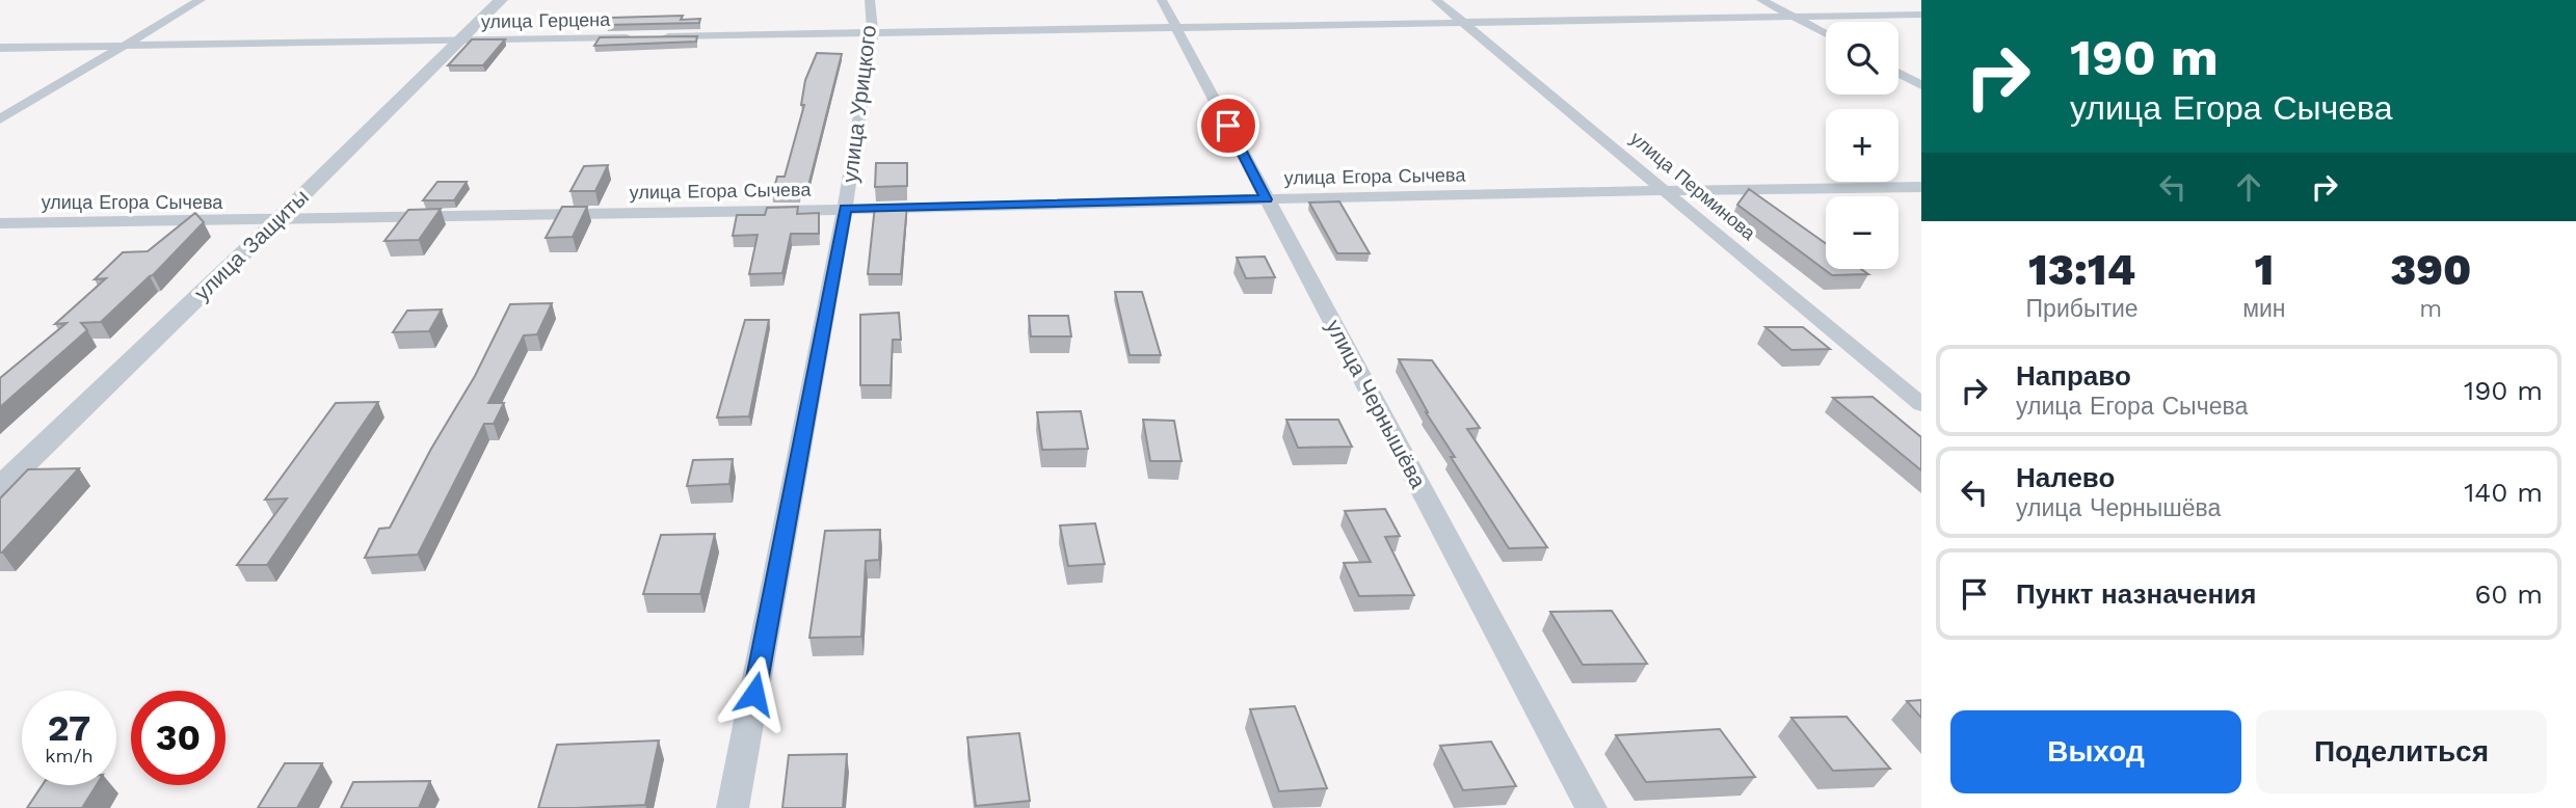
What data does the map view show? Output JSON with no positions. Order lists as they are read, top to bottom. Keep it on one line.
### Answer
{"streets":{"street":["улица Герцена","улица Урицкого","улица Егора Сычева","улица Перминова","улица Защиты","улица Чернышёва"]},"crossings":[["улица Герцена","улица Защиты"],["улица Урицкого","улица Егора Сычева"],["улица Егора Сычева","улица Перминова"],["улица Егора Сычева","улица Защиты"],["улица Егора Сычева","улица Чернышёва"]],"page":{"turn":["190 m","улица Егора Сычева"],"map_buttons":["+","−"],"eta":["13:14","Прибытие","1","мин","390","m"],"list":[{"name":"Направо","note":"улица Егора Сычева","value":"190 m"},{"name":"Налево","note":"улица Чернышёва","value":"140 m"},{"name":"Пункт назначения","value":"60 m"}],"speed":"27 km/h","limit":"30","buttons":["Выход","Поделиться"]}}
